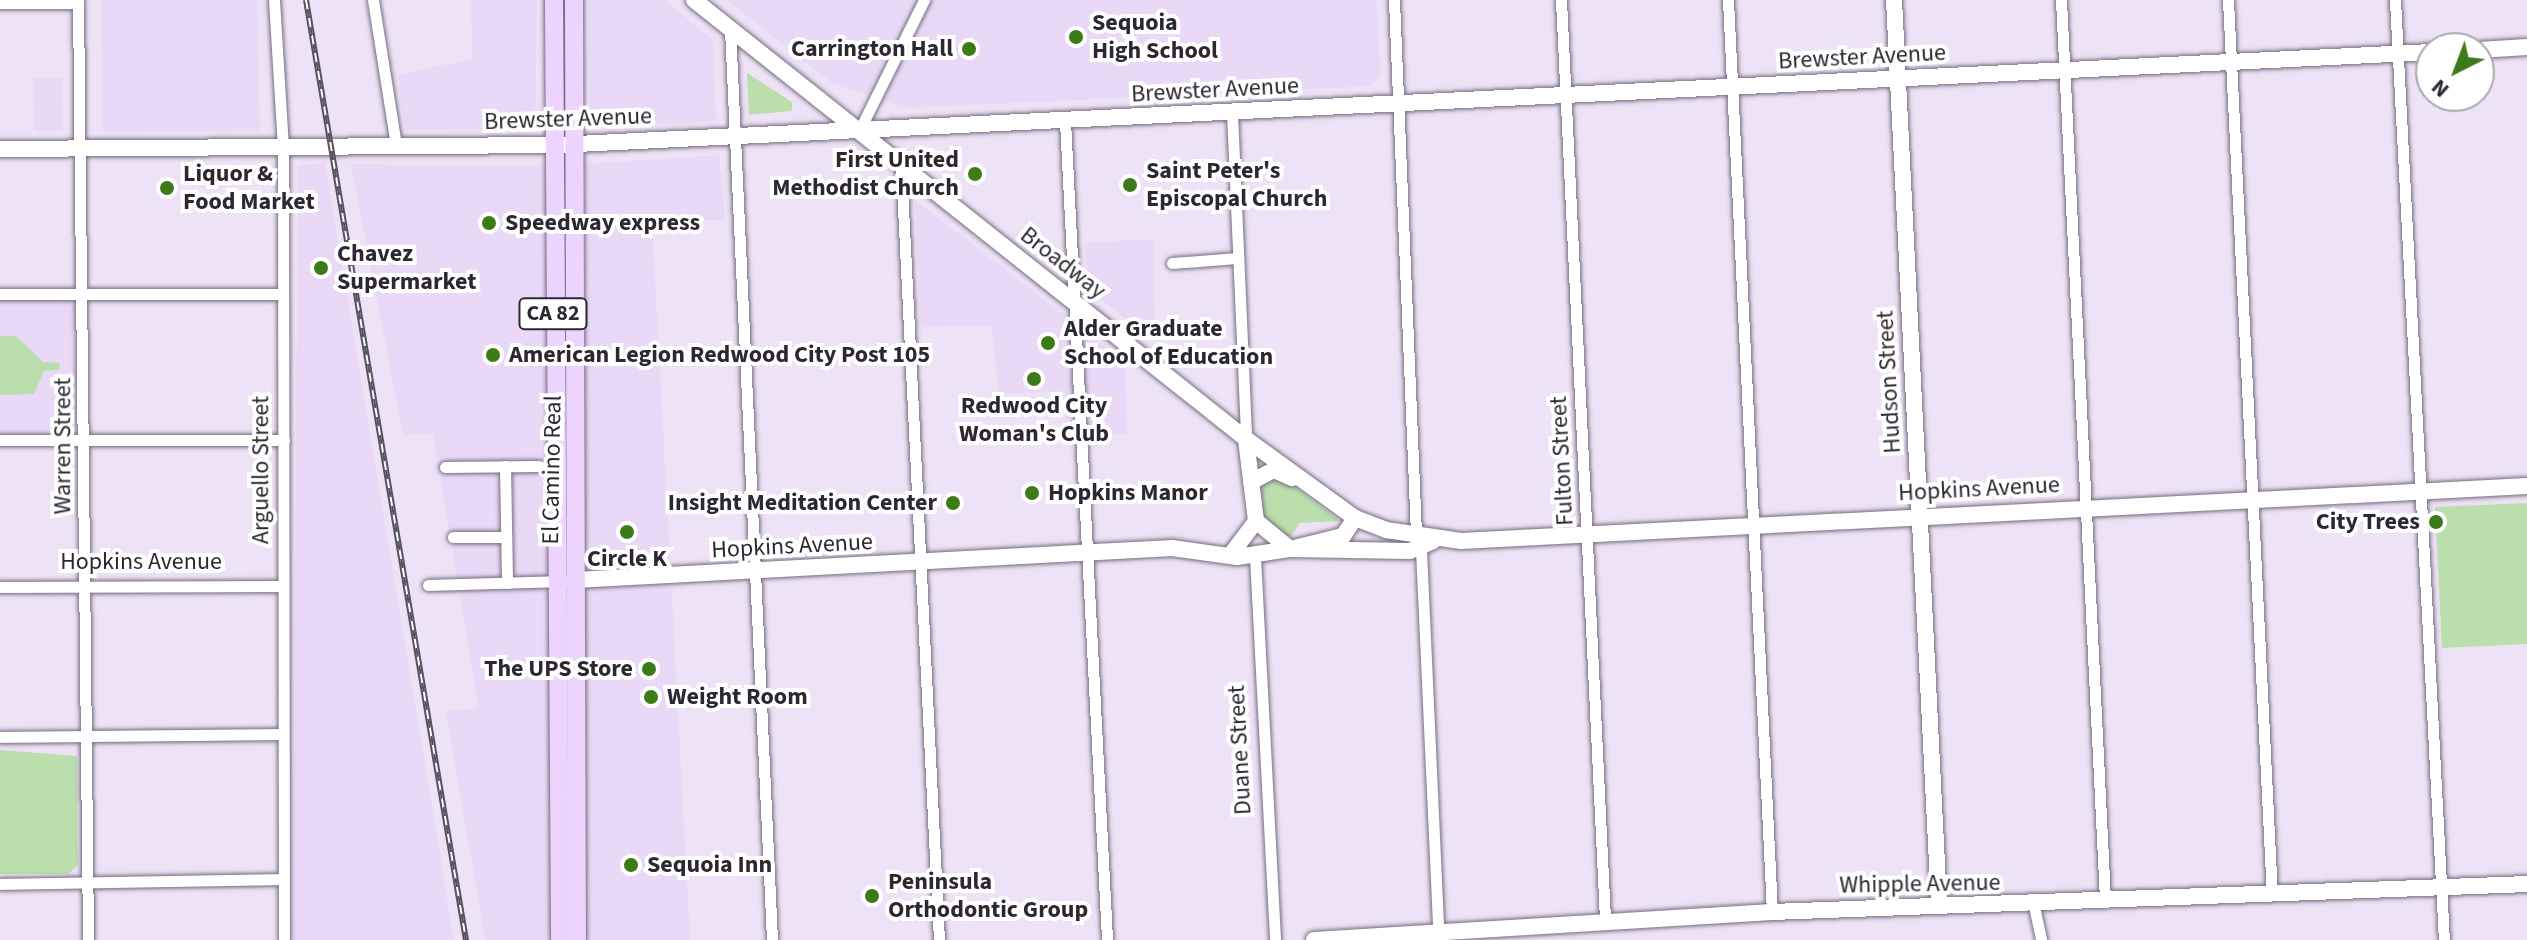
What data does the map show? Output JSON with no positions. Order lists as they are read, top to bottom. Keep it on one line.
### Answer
{"streets":{"main road":["CA 82","El Camino Real"],"street":["Brewster Avenue","Broadway","Hudson Street","Warren Street","Fulton Street","Arguello Street","Hopkins Avenue","Duane Street","Whipple Avenue"]},"crossings":[["Brewster Avenue","Broadway"],["Brewster Avenue","Hudson Street"],["Brewster Avenue","Warren Street"],["Brewster Avenue","Fulton Street"],["Brewster Avenue","Arguello Street"],["Brewster Avenue","El Camino Real"],["Broadway","Hopkins Avenue"],["Hudson Street","Hopkins Avenue"],["Hudson Street","Whipple Avenue"],["Warren Street","Hopkins Avenue"],["Fulton Street","Hopkins Avenue"],["Fulton Street","Whipple Avenue"],["Arguello Street","Hopkins Avenue"],["El Camino Real","Hopkins Avenue"],["Hopkins Avenue","Duane Street"]],"places":["Sequoia High School","Carrington Hall","First United Methodist Church","Saint Peter's Episcopal Church","Liquor & Food Market","Speedway express","Chavez Supermarket","Alder Graduate School of Education","American Legion Redwood City Post 105","Redwood City Woman's Club","Hopkins Manor","Insight Meditation Center","City Trees","Circle K","The UPS Store","Weight Room","Sequoia Inn","Peninsula Orthodontic Group"],"north":"bottom left"}
